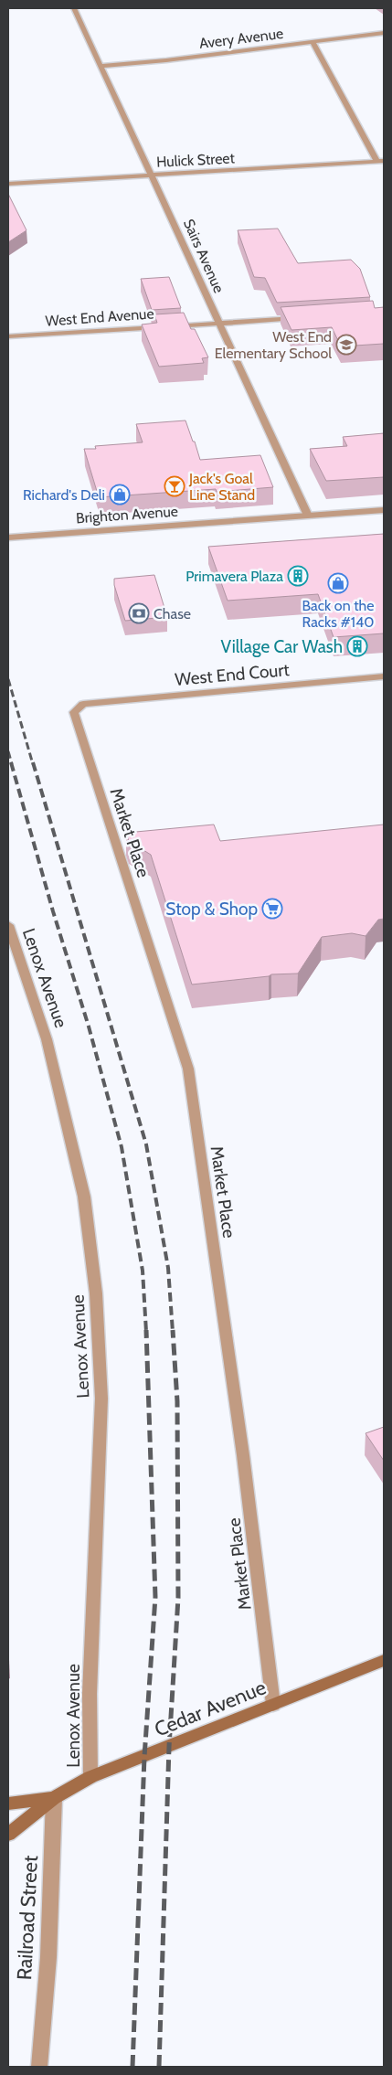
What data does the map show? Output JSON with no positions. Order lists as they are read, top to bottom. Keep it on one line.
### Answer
{"streets":{"main road":["Cedar Avenue"],"street":["Avery Avenue","Hulick Street","Sairs Avenue","West End Avenue","Brighton Avenue","West End Court","Market Place","Lenox Avenue","Railroad Street"]},"crossings":[["Avery Avenue","Sairs Avenue"],["Hulick Street","Sairs Avenue"],["Sairs Avenue","West End Avenue"],["Sairs Avenue","Brighton Avenue"],["West End Court","Market Place"],["Market Place","Cedar Avenue"],["Lenox Avenue","Cedar Avenue"],["Cedar Avenue","Railroad Street"]],"places":{"school or university":["West End Elementary School"],"bar":["Jack's Goal Line Stand"],"shop":["Richard's Deli","Back on the Racks #140"],"building":["Primavera Plaza","Village Car Wash"],"bank":["Chase"],"supermarket":["Stop & Shop"]}}
